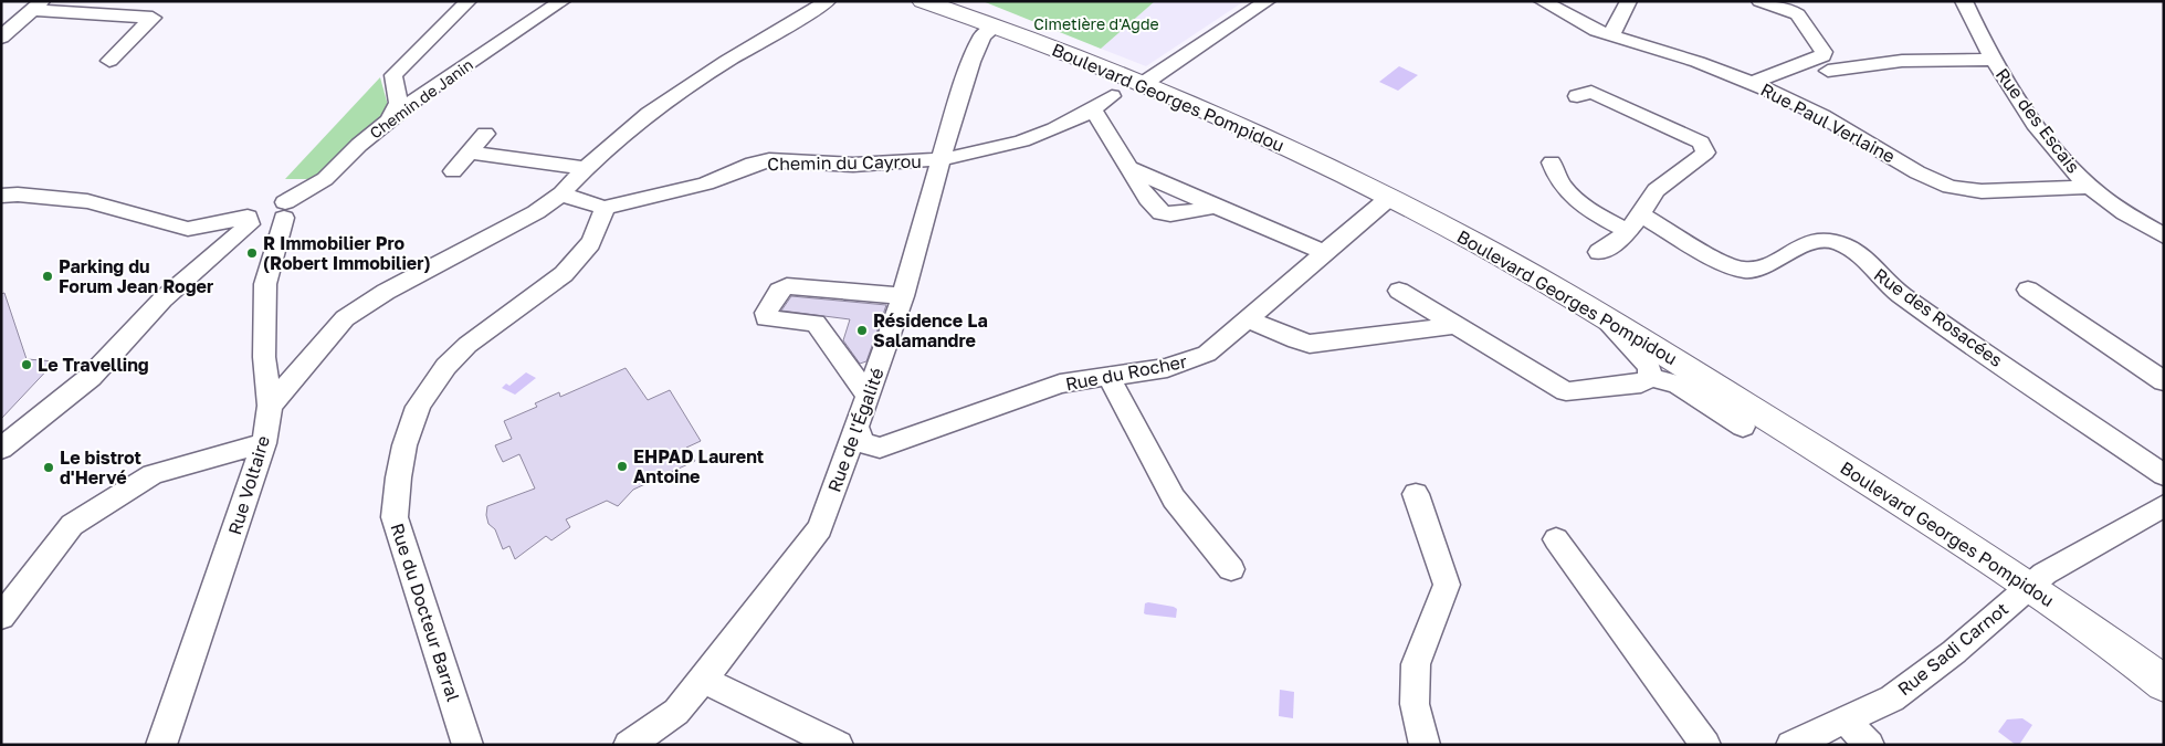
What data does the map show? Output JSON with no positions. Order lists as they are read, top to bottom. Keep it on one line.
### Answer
{"streets":{"street":["Boulevard Georges Pompidou","Chemin de Janin","Rue des Escais","Rue Paul Verlaine","Chemin du Cayrou","Rue des Rosacées","Rue du Rocher","Rue de l'Égalité","Rue Voltaire","Rue du Docteur Barral","Rue Sadi Carnot"]},"crossings":[["Boulevard Georges Pompidou","Rue du Rocher"],["Boulevard Georges Pompidou","Rue de l'Égalité"],["Boulevard Georges Pompidou","Rue Sadi Carnot"],["Chemin de Janin","Rue Voltaire"],["Rue des Escais","Rue Paul Verlaine"],["Chemin du Cayrou","Rue de l'Égalité"],["Chemin du Cayrou","Rue du Docteur Barral"],["Rue du Rocher","Rue de l'Égalité"]],"parks":["Cimetière d'Agde"],"places":["R Immobilier Pro (Robert Immobilier)","Parking du Forum Jean Roger","Résidence La Salamandre","Le Travelling","EHPAD Laurent Antoine","Le bistrot d'Hervé"]}
